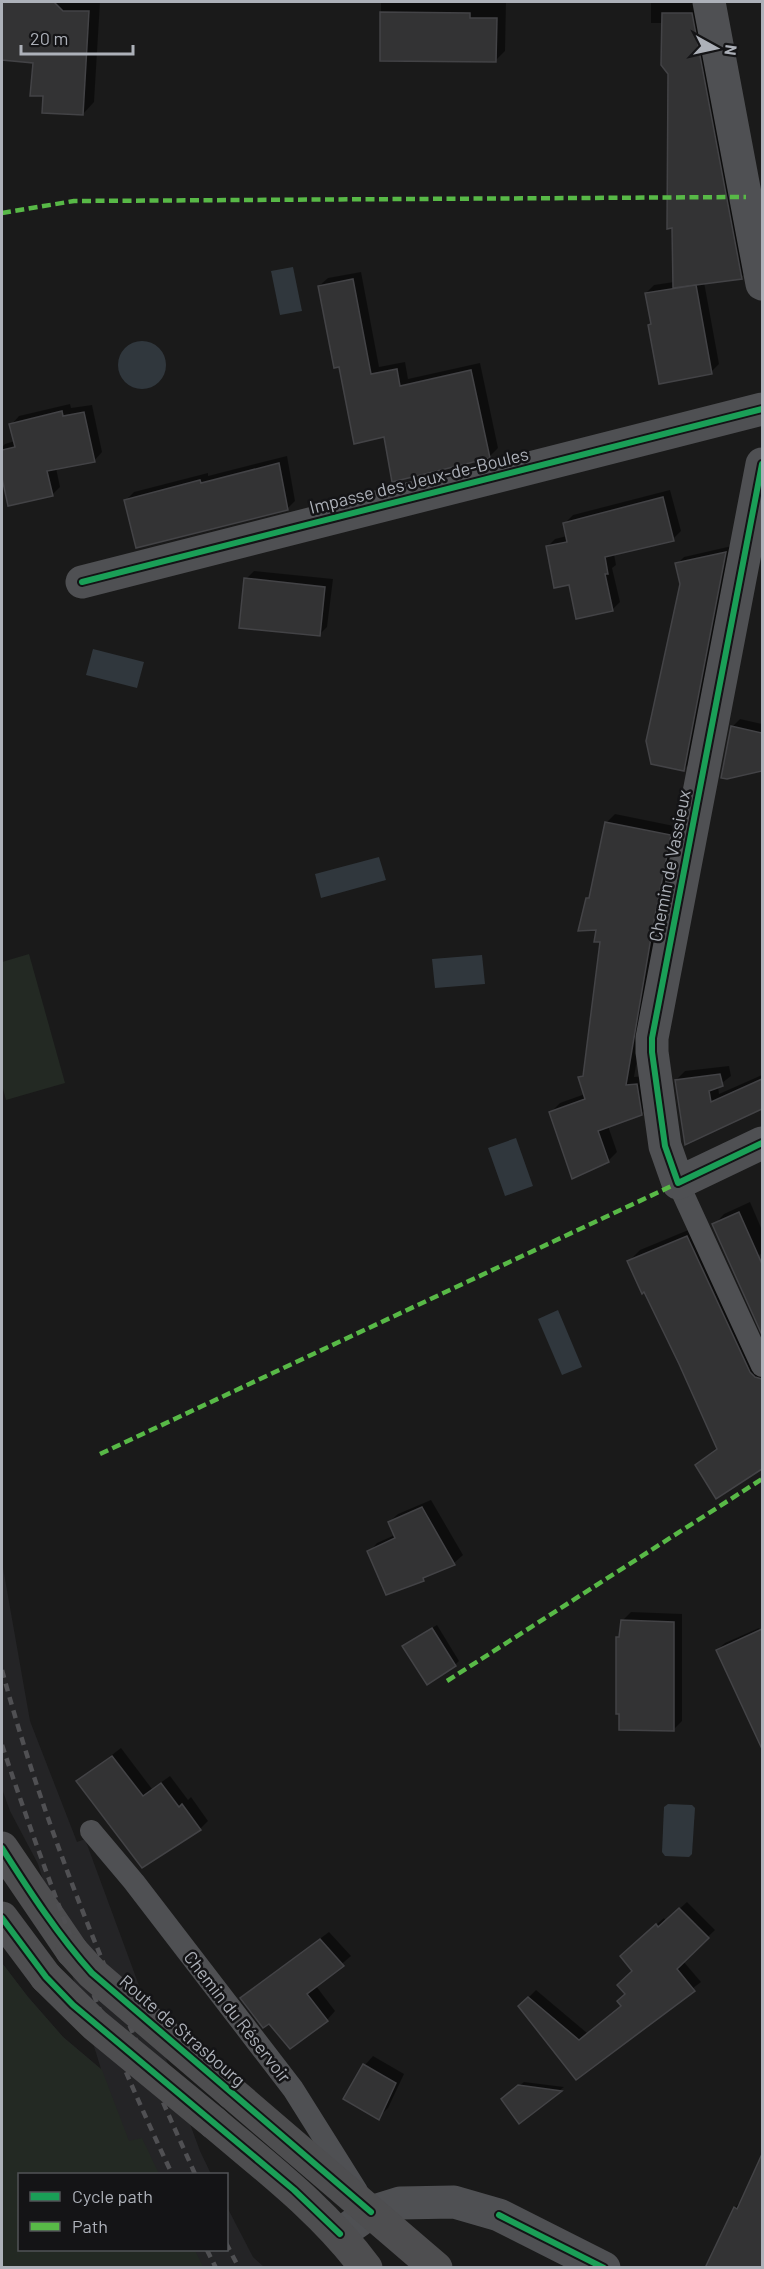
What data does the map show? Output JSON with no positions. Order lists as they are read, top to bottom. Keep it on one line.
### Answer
{"streets":{"main road":["Route de Strasbourg"],"street":["Impasse des Jeux-de-Boules","Chemin de Vassieux"],"lane":["Chemin du Réservoir"]},"crossings":[["Chemin du Réservoir","Route de Strasbourg"]],"legend":["Cycle path","Path"],"scale_bar":"20 m","north":"right"}
